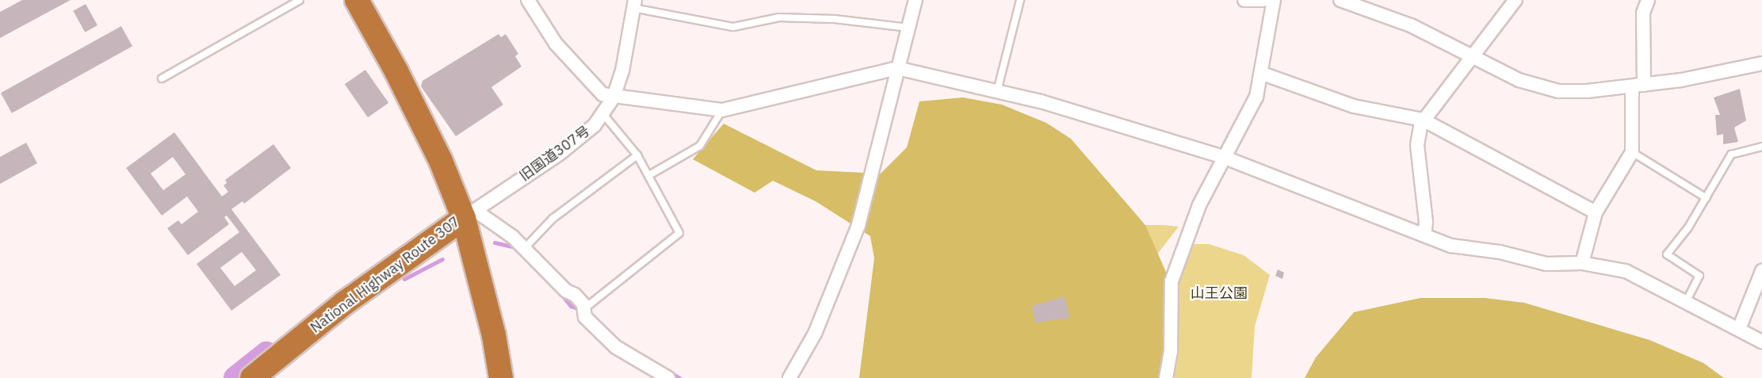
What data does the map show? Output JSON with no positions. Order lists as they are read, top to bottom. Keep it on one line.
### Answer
{"streets":{"highway":["National Highway Route 307"],"street":["旧国道307号"]},"crossings":[["旧国道307号","National Highway Route 307"]],"parks":["山王公園"]}
